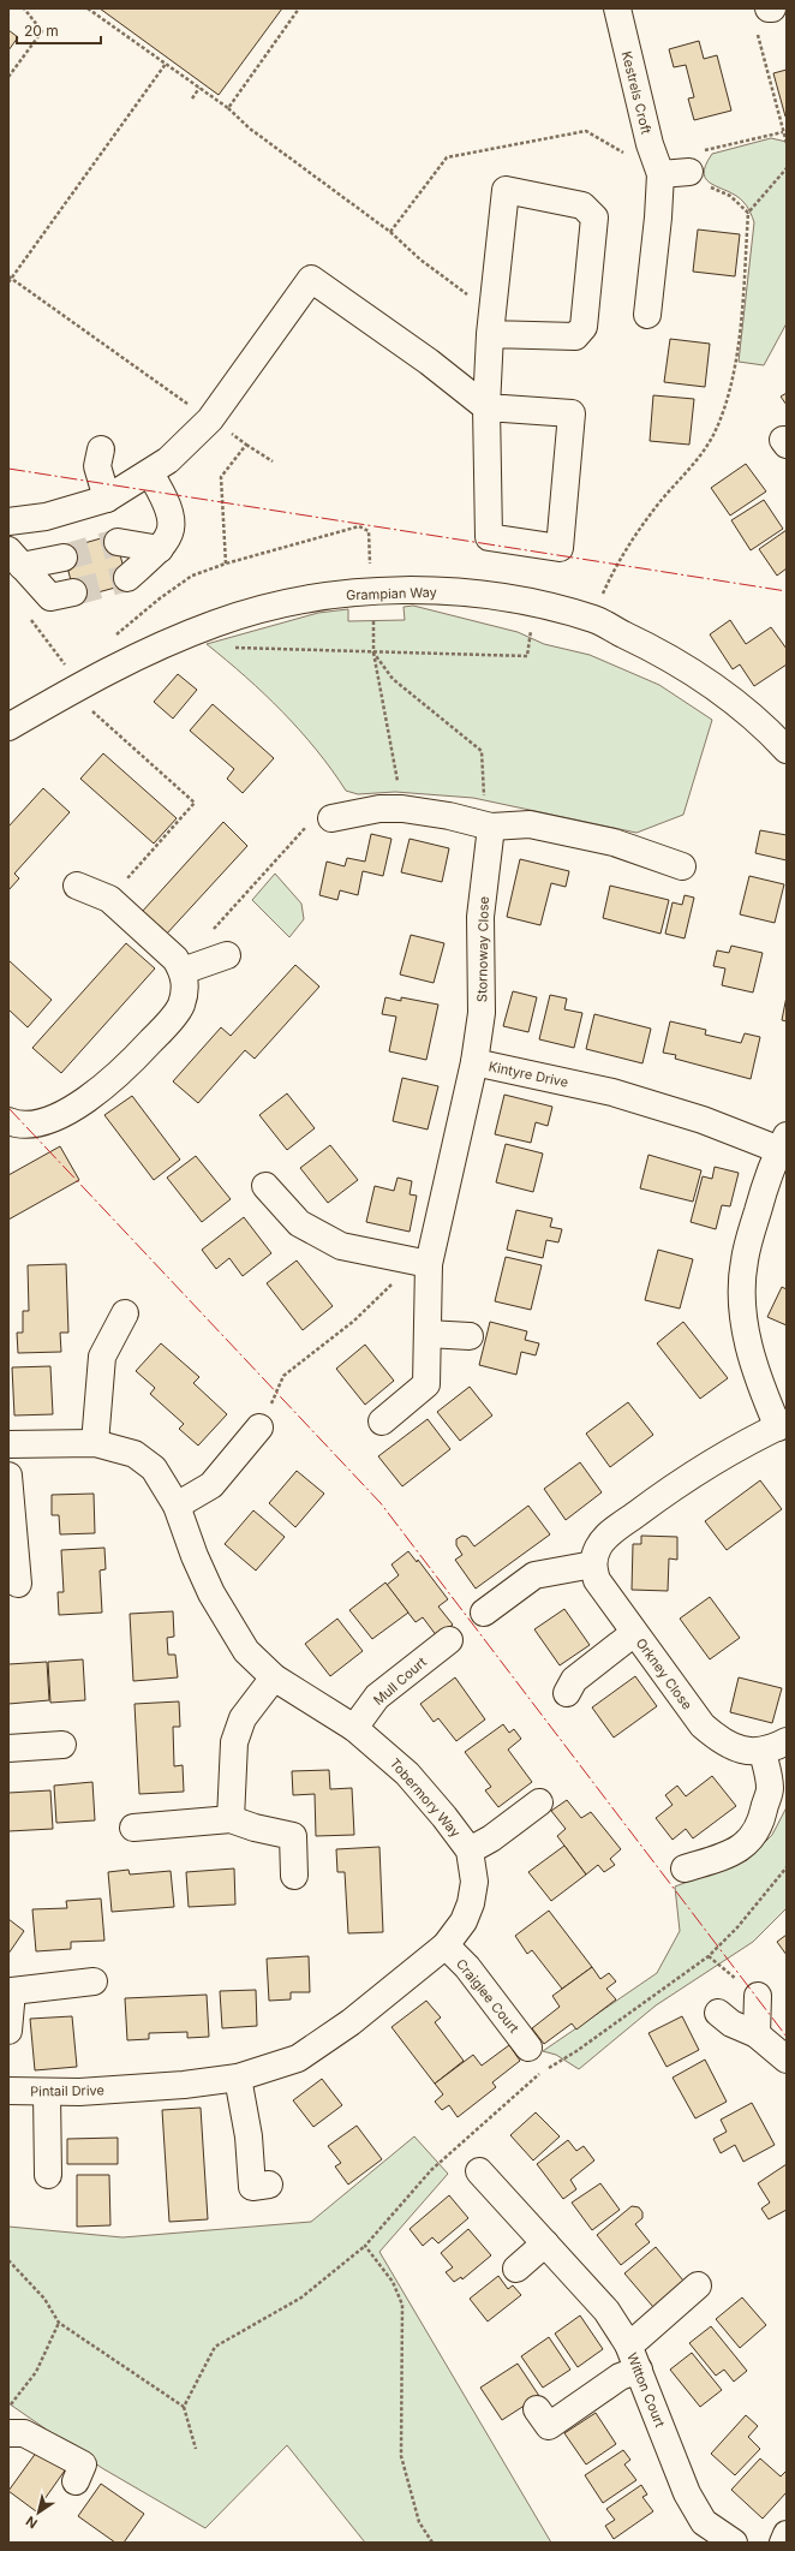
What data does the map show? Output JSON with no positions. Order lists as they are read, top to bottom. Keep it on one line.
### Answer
{"streets":{"street":["Kestrels Croft","Grampian Way","Stornoway Close","Kintyre Drive","Orkney Close","Mull Court","Tobermory Way","Craiglee Court","Pintail Drive","Witton Court"]},"crossings":[["Stornoway Close","Kintyre Drive"],["Mull Court","Tobermory Way"],["Tobermory Way","Craiglee Court"],["Tobermory Way","Pintail Drive"]],"scale_bar":"20 m","north":"bottom left"}
